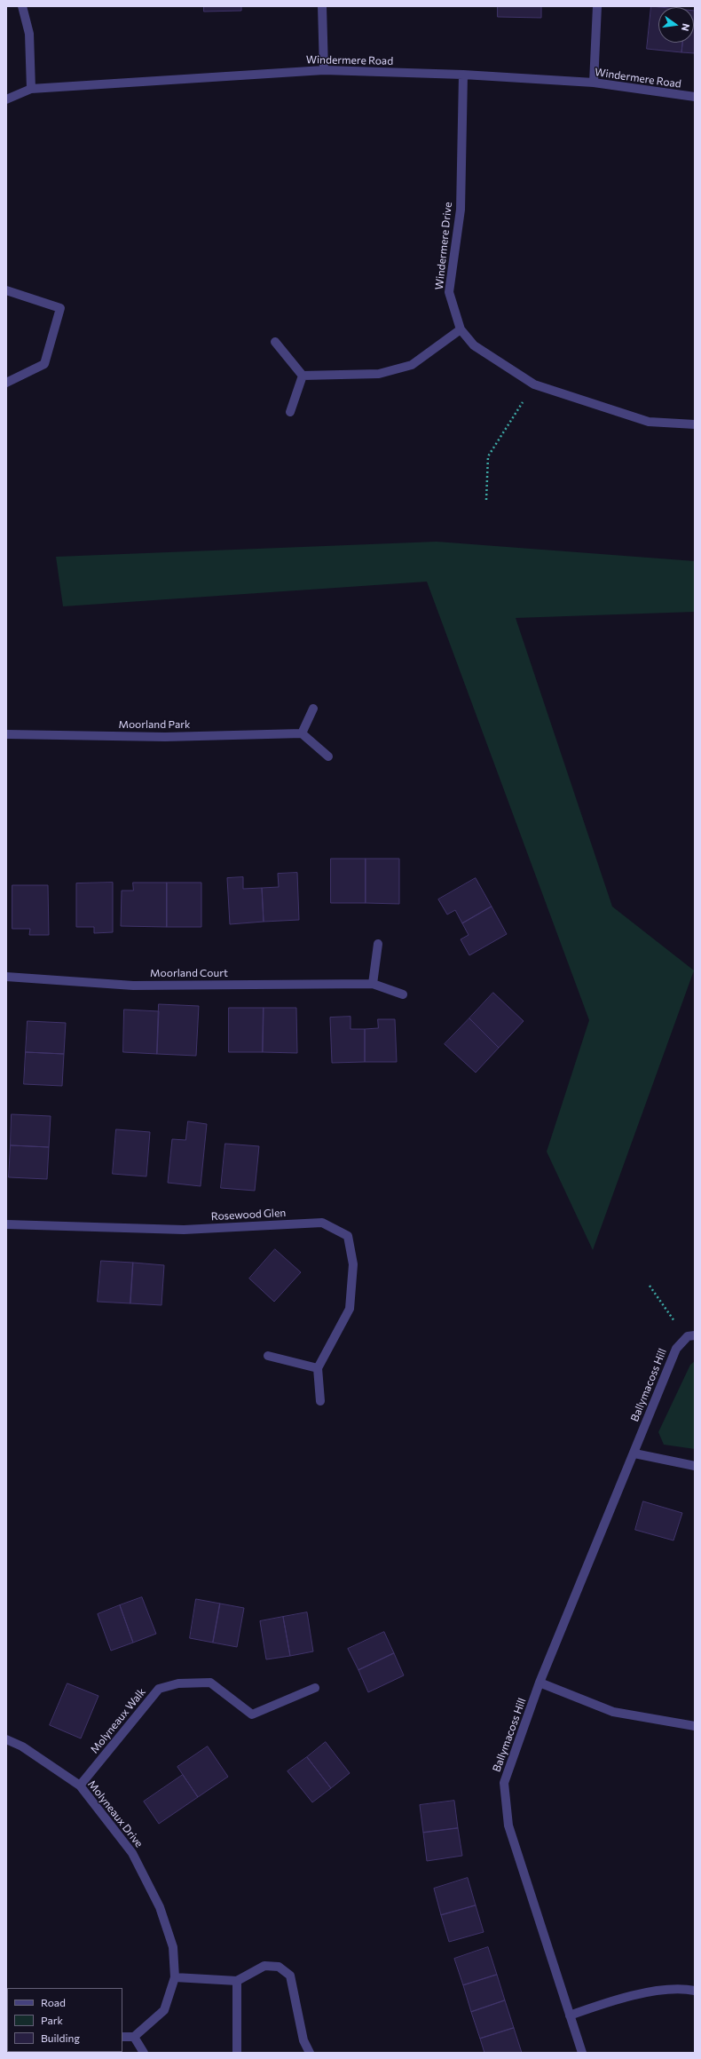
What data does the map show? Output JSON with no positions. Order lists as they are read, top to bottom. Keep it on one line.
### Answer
{"streets":{"street":["Windermere Road","Windermere Drive","Moorland Park","Moorland Court","Rosewood Glen","Ballymacoss Hill","Molyneaux Walk","Molyneaux Drive"]},"crossings":[["Windermere Road","Windermere Drive"],["Molyneaux Walk","Molyneaux Drive"]],"legend":["Road","Park","Building"],"north":"right"}
